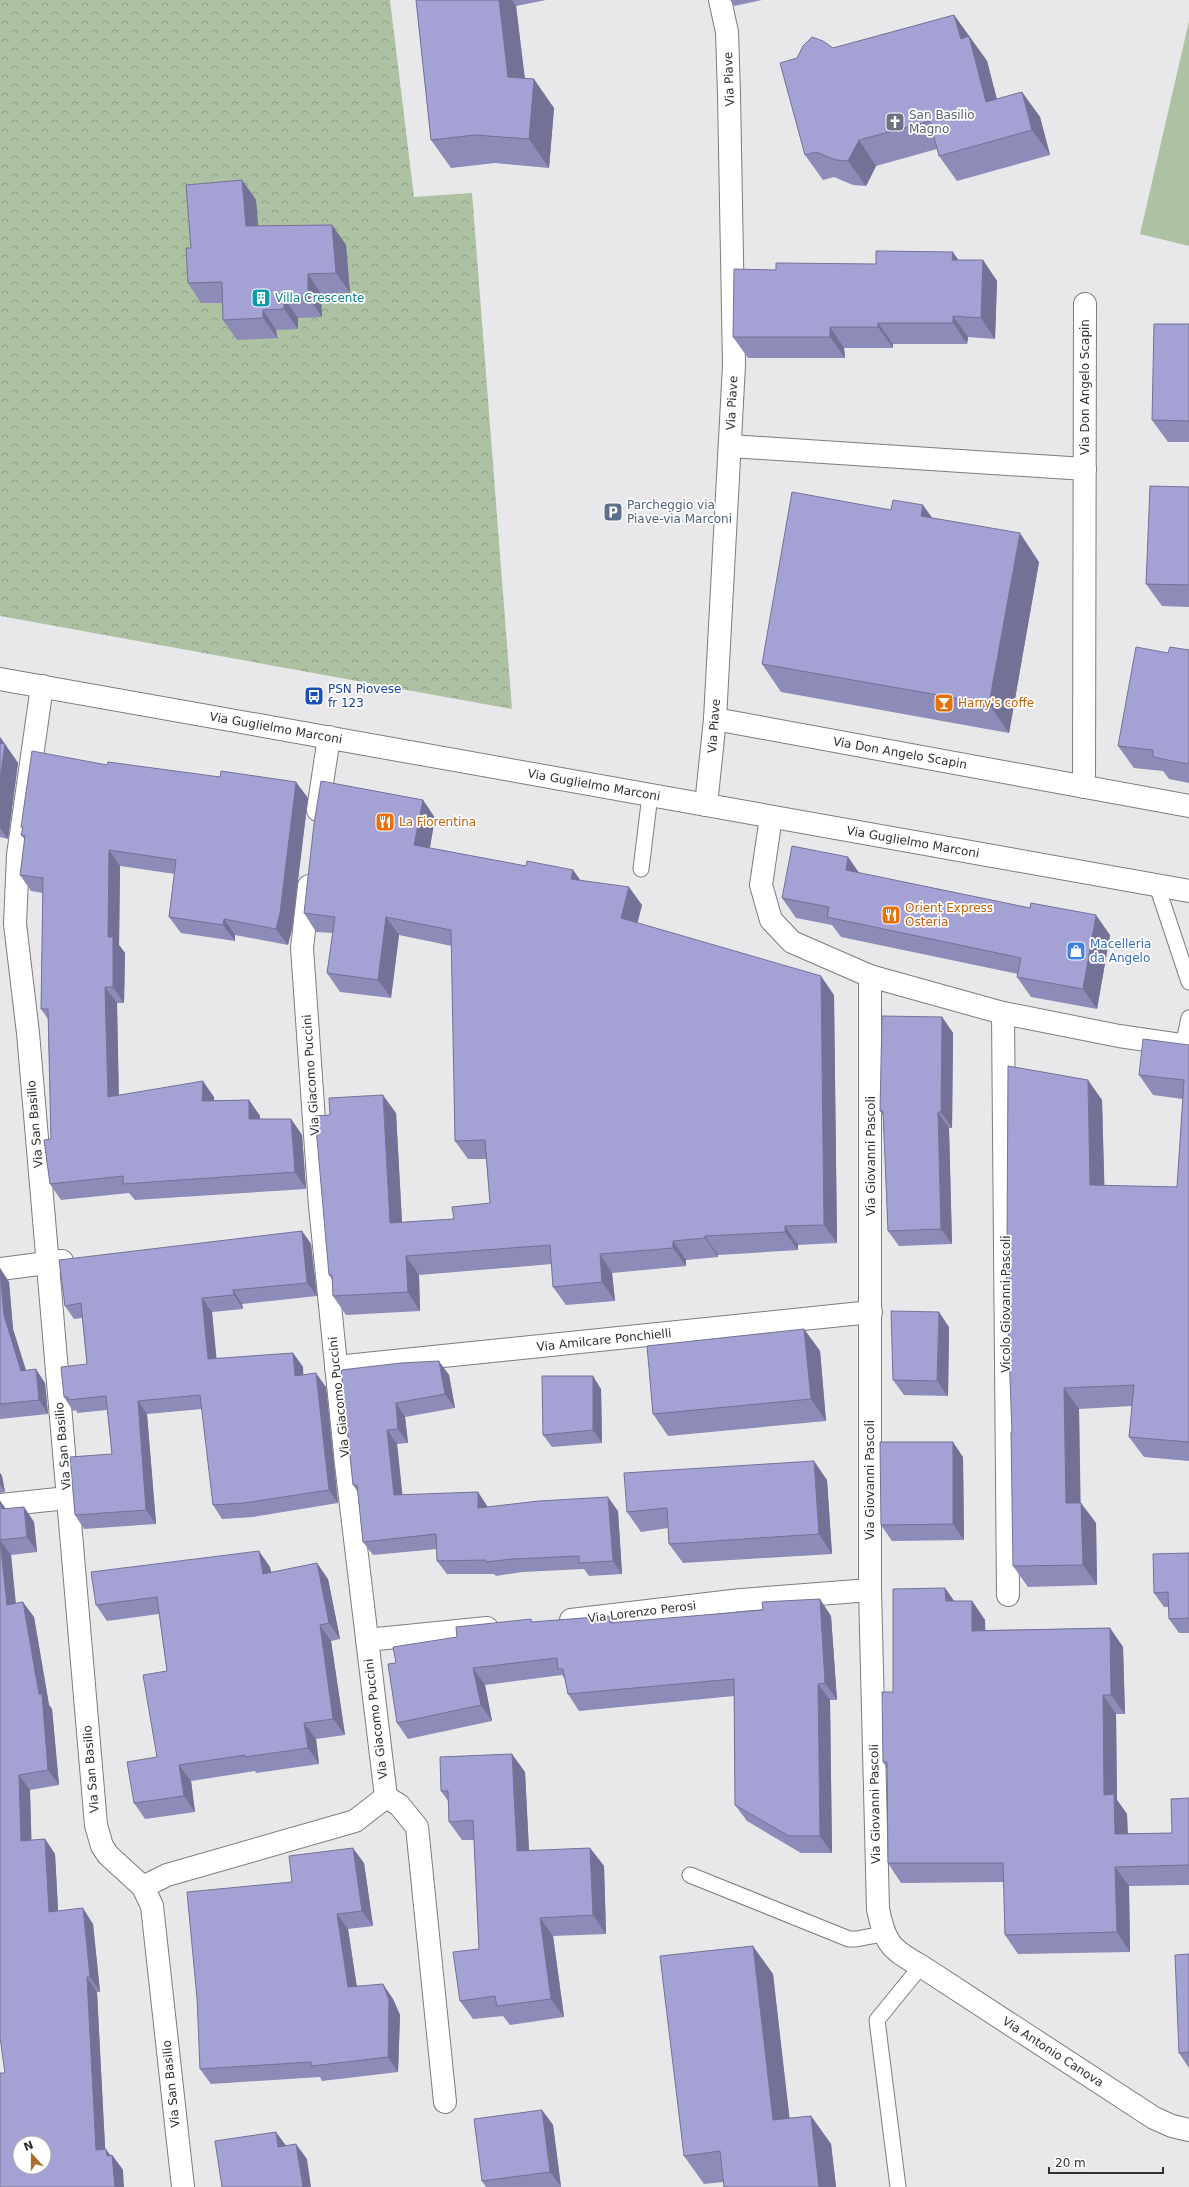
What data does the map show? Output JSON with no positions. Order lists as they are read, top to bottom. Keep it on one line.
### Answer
{"streets":{"street":["Via Piave","Via Don Angelo Scapin","Via Guglielmo Marconi","Via Giacomo Puccini","Via San Basilio","Via Giovanni Pascoli","Vicolo Giovanni Pascoli","Via Amilcare Ponchielli","Via Lorenzo Perosi","Via Antonio Canova"]},"crossings":[["Via Piave","Via Don Angelo Scapin"],["Via Piave","Via Guglielmo Marconi"],["Via Guglielmo Marconi","Via San Basilio"],["Via Giacomo Puccini","Via San Basilio"],["Via Giacomo Puccini","Via Amilcare Ponchielli"],["Via Giovanni Pascoli","Via Amilcare Ponchielli"],["Via Giovanni Pascoli","Via Lorenzo Perosi"],["Via Giovanni Pascoli","Via Antonio Canova"]],"places":{"church":["San Basilio Magno"],"building":["Villa Crescente"],"parking":["Parcheggio via Piave-via Marconi"],"bus stop":["PSN Piovese fr 123"],"bar":["Harry's coffe"],"restaurant":["La Fiorentina","Orient Express Osteria"],"shop":["Macelleria da Angelo"]},"scale_bar":"20 m","north":"top"}
